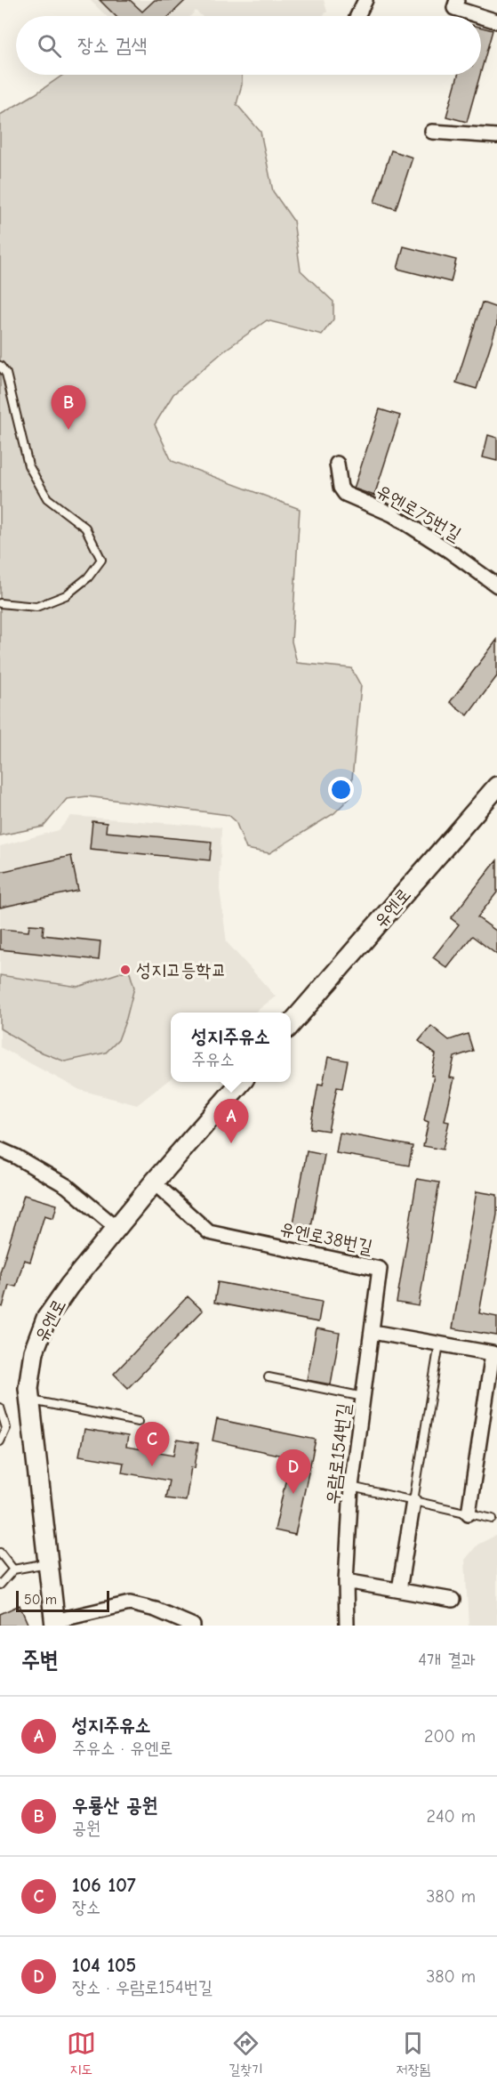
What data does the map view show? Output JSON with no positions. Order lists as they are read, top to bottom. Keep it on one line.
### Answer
{"streets":{"main road":["유엔로"],"street":["유엔로75번길","유엔로38번길","우람로154번길"]},"crossings":[["유엔로","유엔로38번길"],["유엔로38번길","우람로154번길"]],"places":["성지고등학교"],"scale_bar":"50 m","page":{"search":"장소 검색","pins":["B","A","C","D"],"popup":["성지주유소","주유소"],"scale":"50 m","heading":["주변","4개 결과"],"list":[{"mark":"A","name":"성지주유소","note":"주유소 · 유엔로","value":"200 m"},{"mark":"B","name":"우룡산 공원","note":"공원","value":"240 m"},{"mark":"C","name":"106 107","note":"장소","value":"380 m"},{"mark":"D","name":"104 105","note":"장소 · 우람로154번길","value":"380 m"}],"nav":["지도","길찾기","저장됨"]}}
